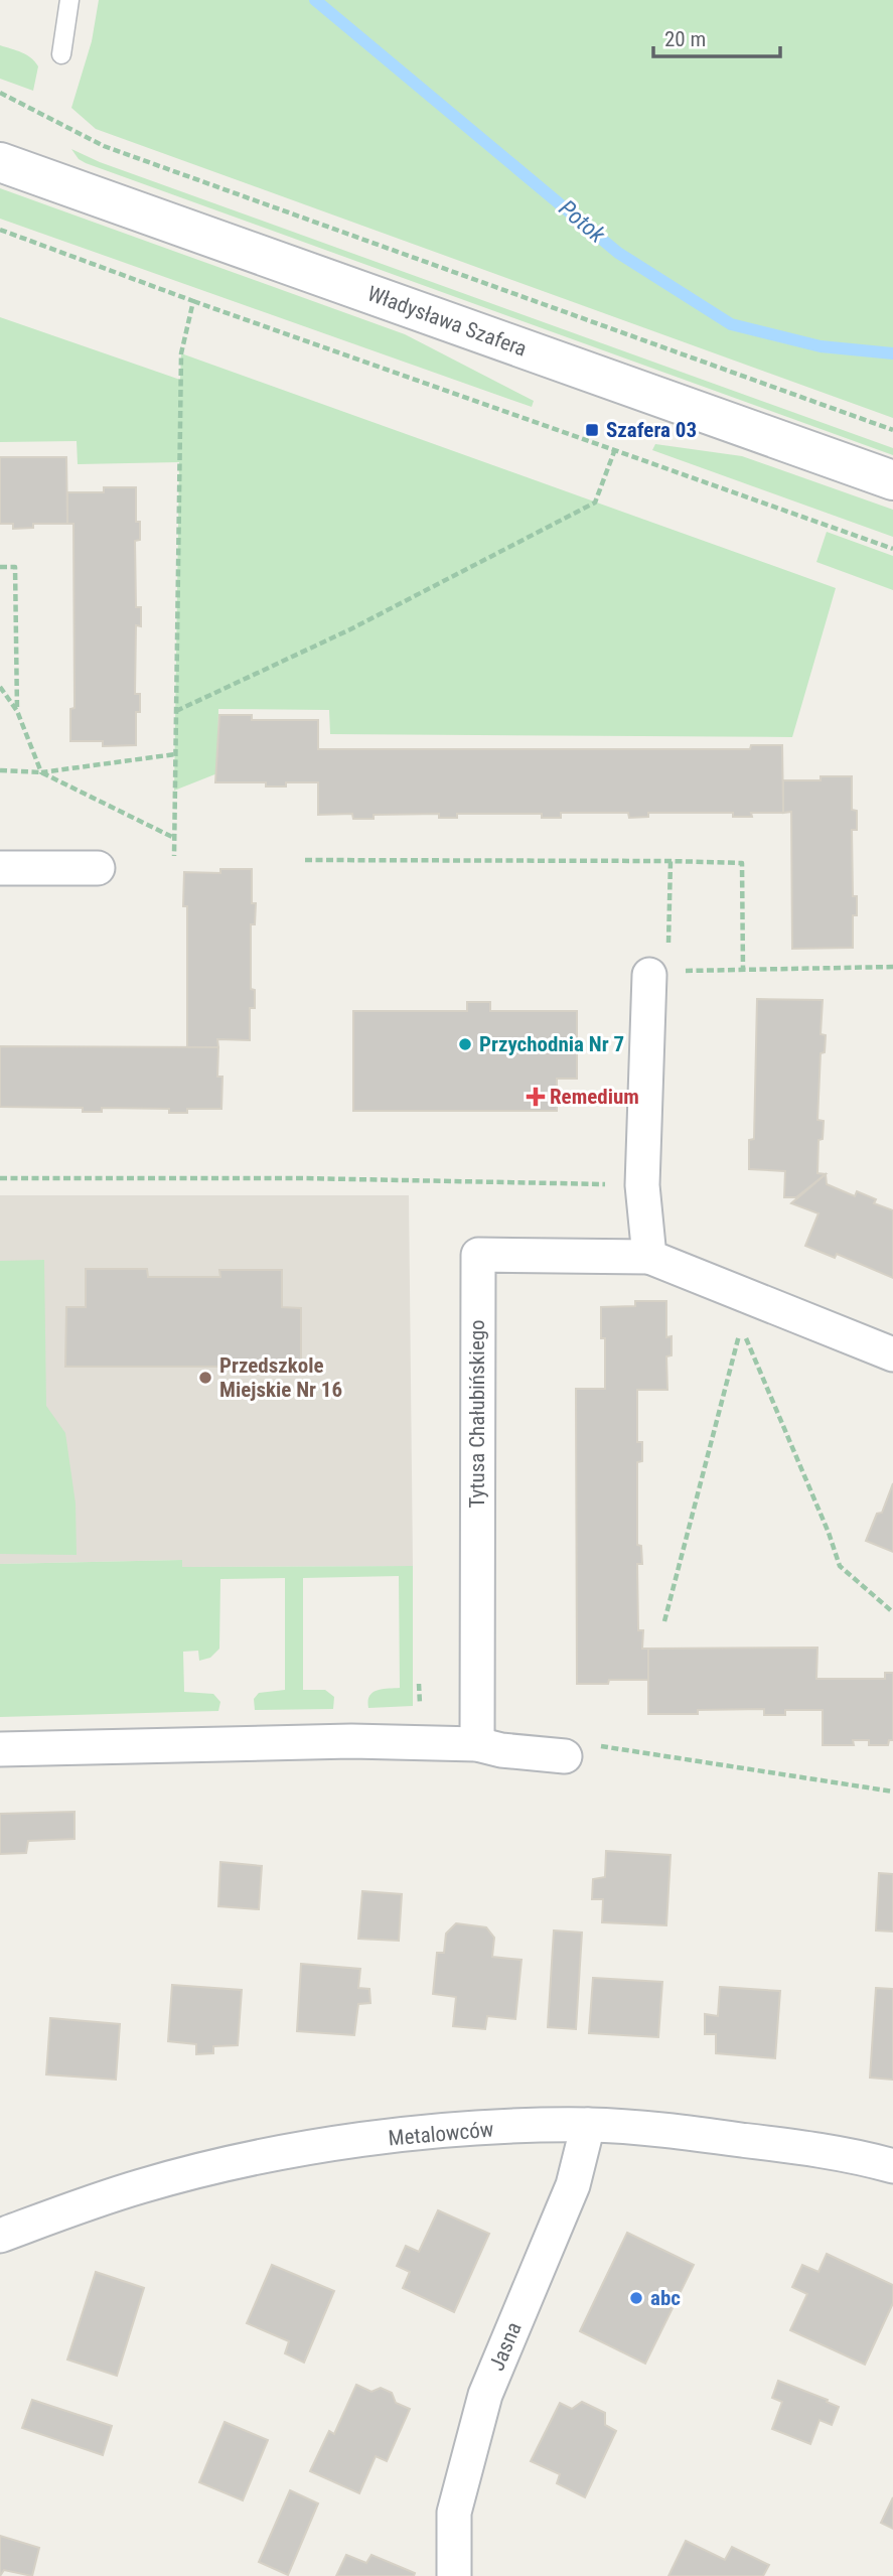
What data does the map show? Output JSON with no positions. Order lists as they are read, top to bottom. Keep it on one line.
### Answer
{"streets":{"street":["Władysława Szafera","Tytusa Chałubińskiego","Metalowców","Jasna"]},"crossings":[["Metalowców","Jasna"]],"water":["Potok"],"places":{"transit":["Szafera 03"],"other":["Przychodnia Nr 7","Przedszkole Miejskie Nr 16","abc"],"health":["Remedium"]},"scale_bar":"20 m"}
